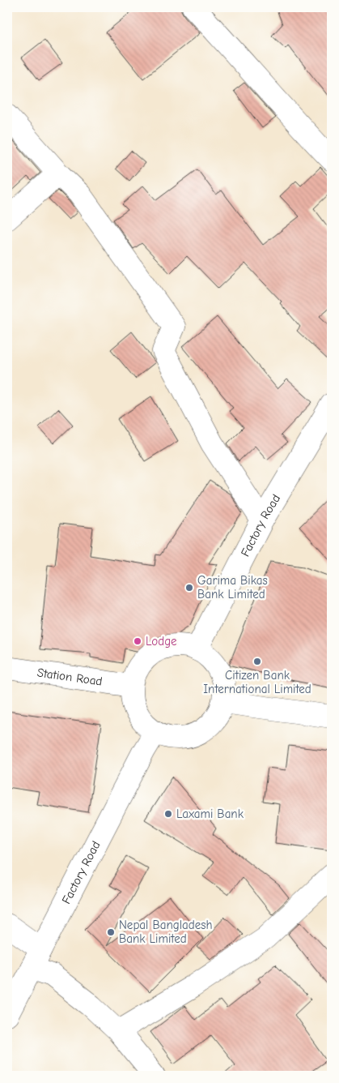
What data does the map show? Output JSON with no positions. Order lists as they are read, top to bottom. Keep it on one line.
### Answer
{"streets":{"street":["Factory Road","Station Road"]},"crossings":[["Factory Road","Station Road"]],"places":["Garima Bikas Bank Limited","Lodge","Citizen Bank International Limited","Laxami Bank","Nepal Bangladesh Bank Limited"]}
